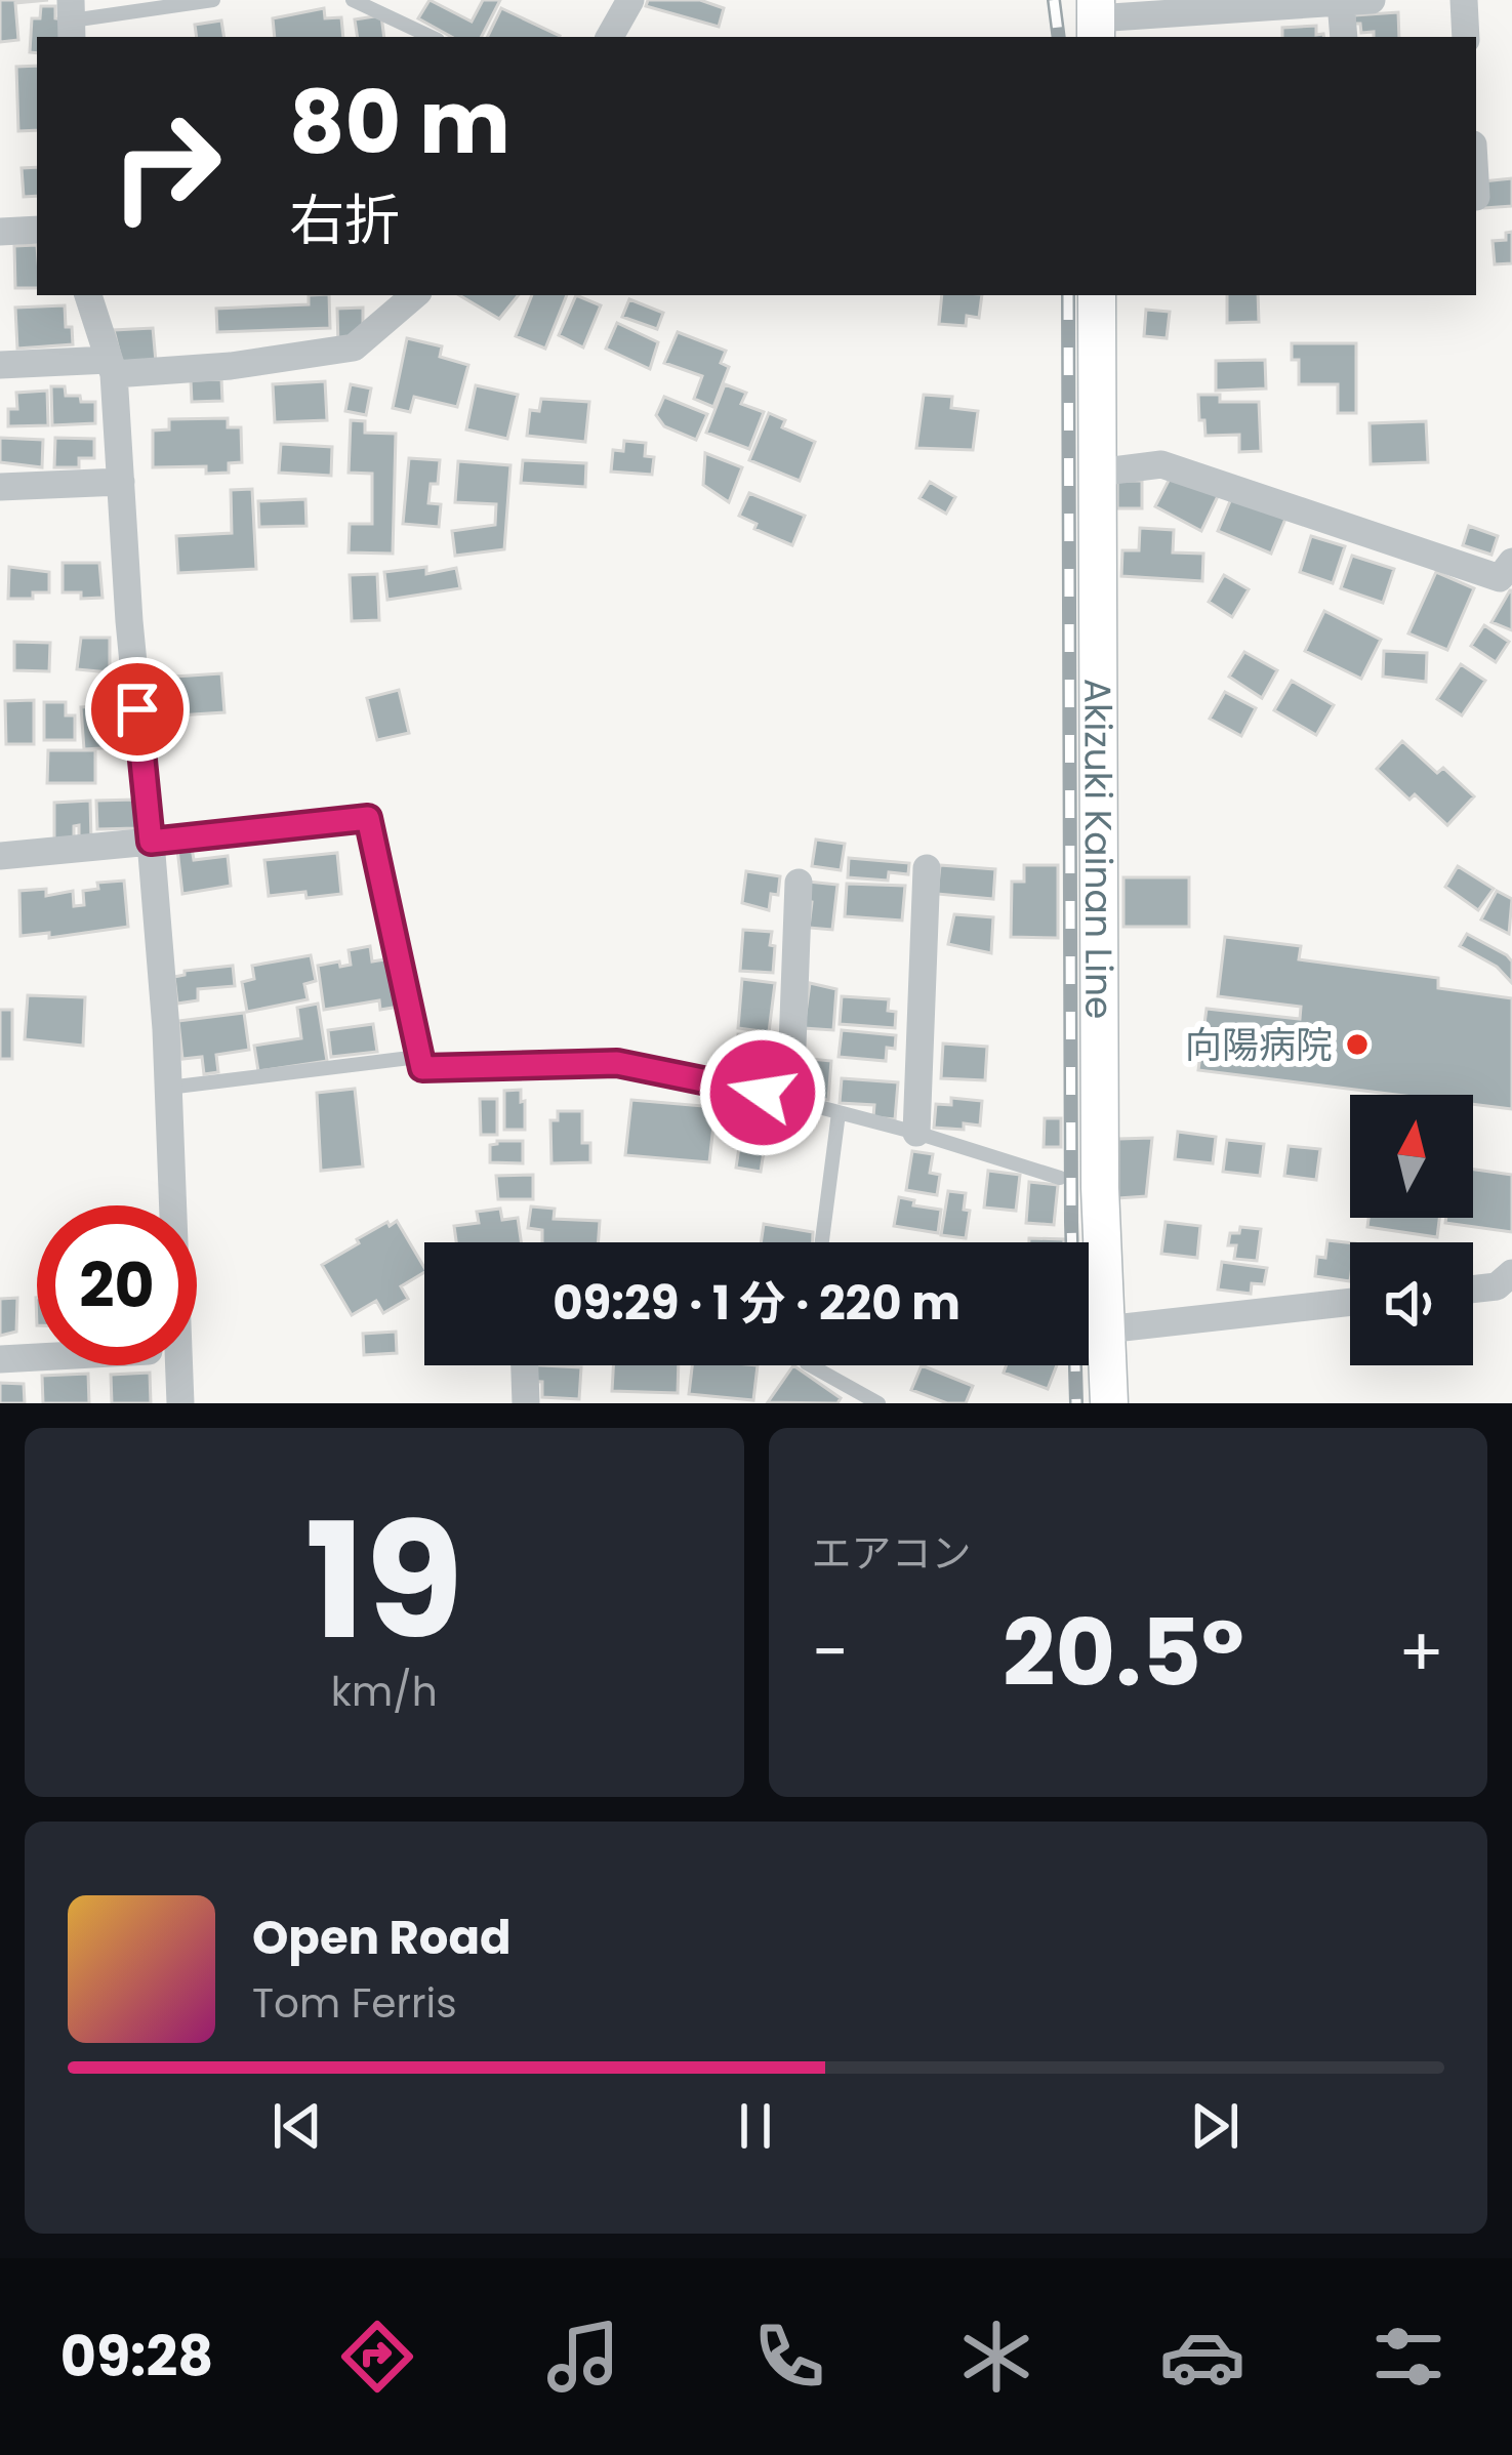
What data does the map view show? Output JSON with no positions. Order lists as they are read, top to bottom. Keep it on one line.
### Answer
{"streets":{"main road":["Akizuki Kainan Line"]},"places":["向陽病院"],"north":"top","page":{"turn":["80 m","右折"],"limit":"20","trip":"09:29 · 1 分 · 220 m","tile":[["19","km/h"],"エアコン"],"heat":["−","20.5°","+"],"song":["Open Road","Tom Ferris"],"tabs":"09:28"}}
